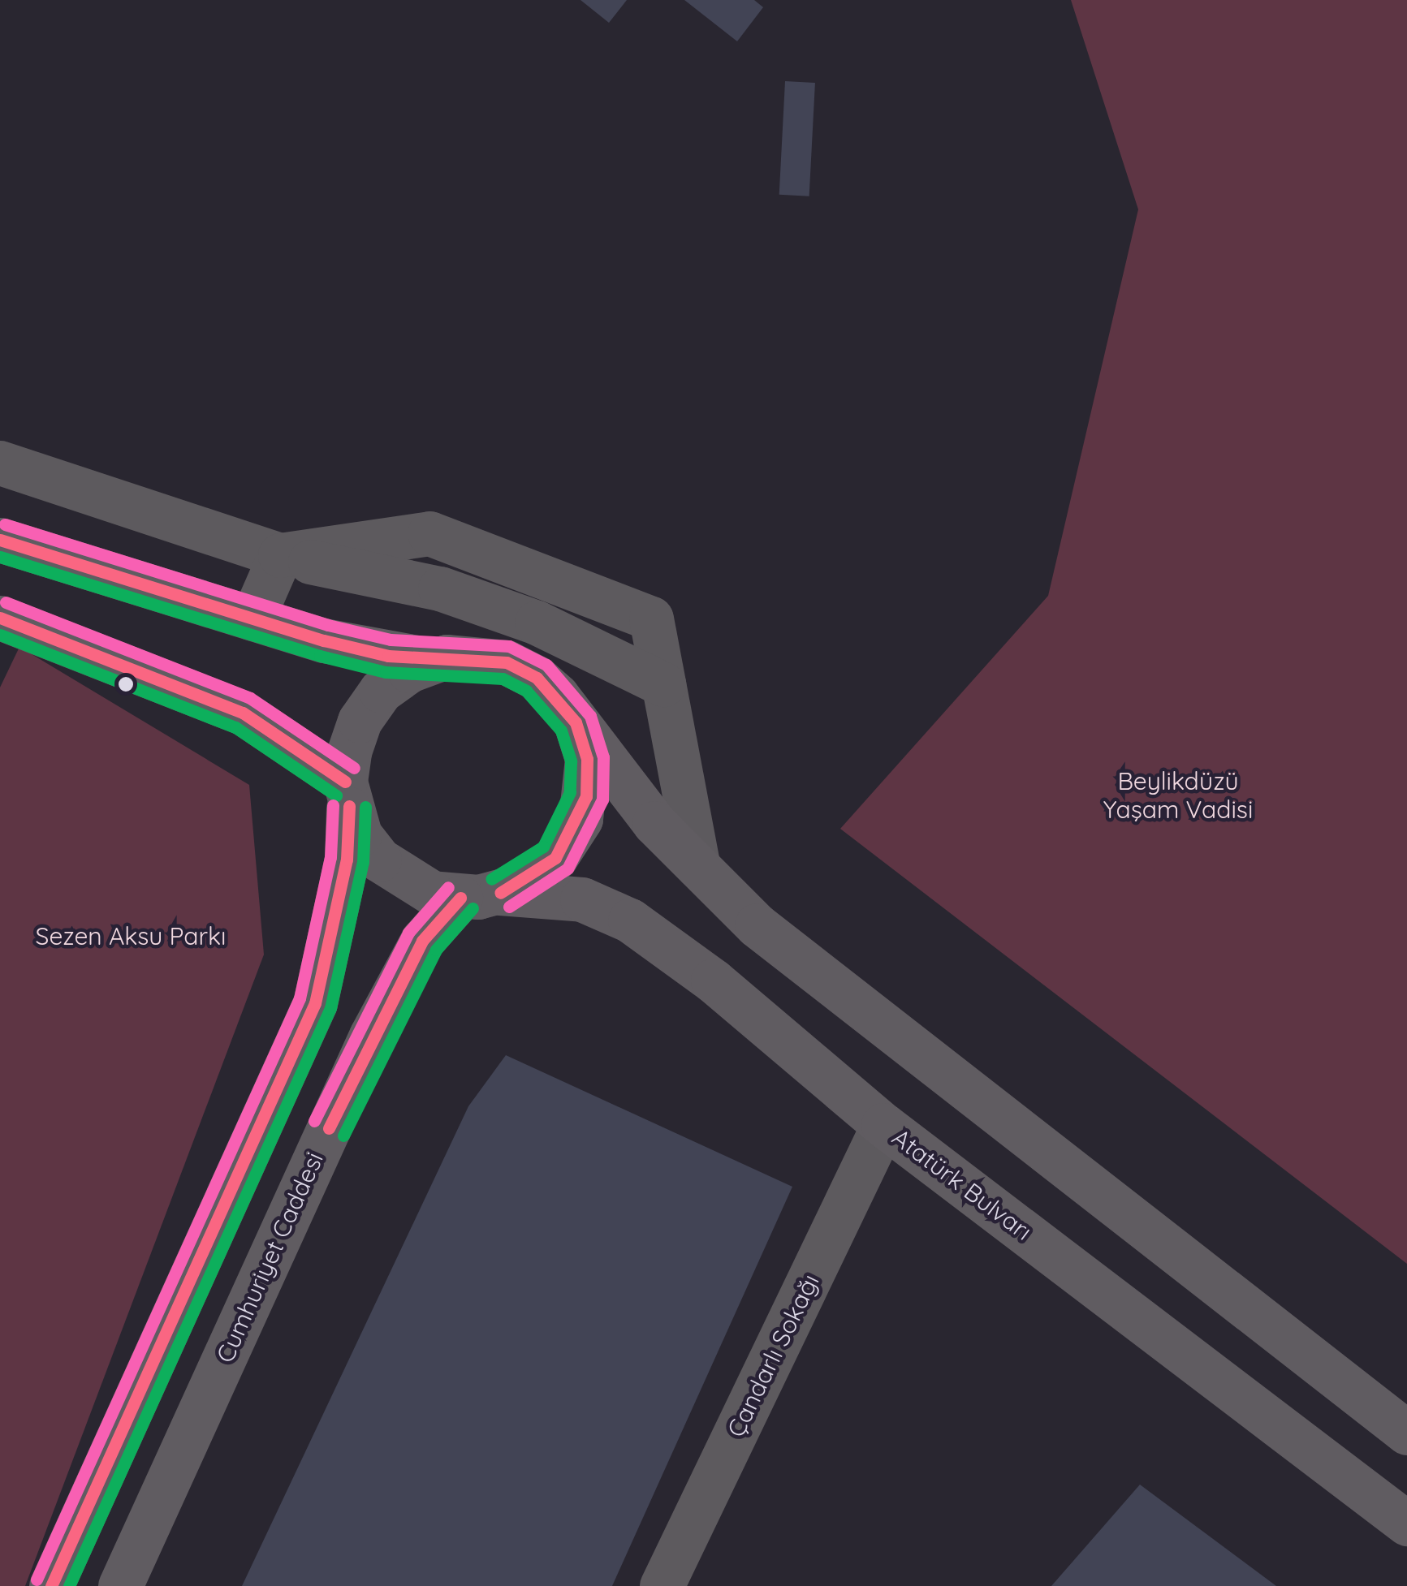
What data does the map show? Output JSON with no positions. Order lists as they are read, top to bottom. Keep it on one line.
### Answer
{"streets":{"main road":["Atatürk Bulvarı","Cumhuriyet Caddesi"],"street":["Çandarlı Sokağı"]},"crossings":[["Atatürk Bulvarı","Cumhuriyet Caddesi"],["Atatürk Bulvarı","Çandarlı Sokağı"]],"parks":["Beylikdüzü Yaşam Vadisi","Sezen Aksu Parkı"]}
